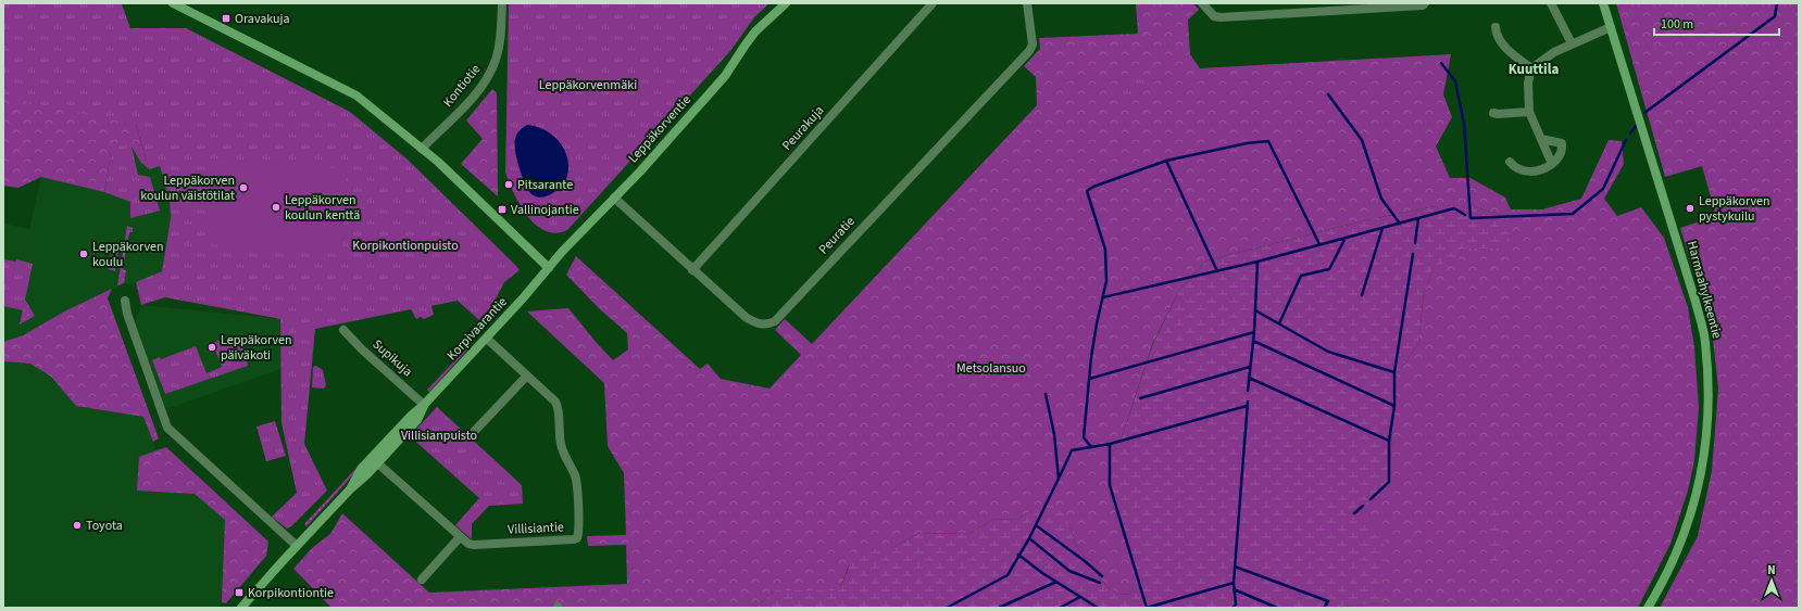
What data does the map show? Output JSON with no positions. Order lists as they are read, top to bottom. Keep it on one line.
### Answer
{"streets":{"street":["Kontiotie","Peurakuja","Leppäkorventie","Peuratie","Harmaahylkeentie","Korpivaarantie","Supikuja","Villisiantie"]},"crossings":[["Peurakuja","Peuratie"],["Leppäkorventie","Peuratie"],["Leppäkorventie","Korpivaarantie"],["Korpivaarantie","Supikuja"],["Korpivaarantie","Villisiantie"]],"districts":["Kuuttila"],"parks":["Leppäkorvenmäki","Korpikontionpuisto","Metsolansuo","Villisianpuisto"],"places":{"transit":["Oravakuja","Vallinojantie","Korpikontiontie"],"other":["Pitsarante","Leppäkorven koulun väistötilat","Leppäkorven koulun kenttä","Leppäkorven pystykuilu","Leppäkorven koulu","Leppäkorven päiväkoti","Toyota"]},"scale_bar":"100 m","north":"top"}
